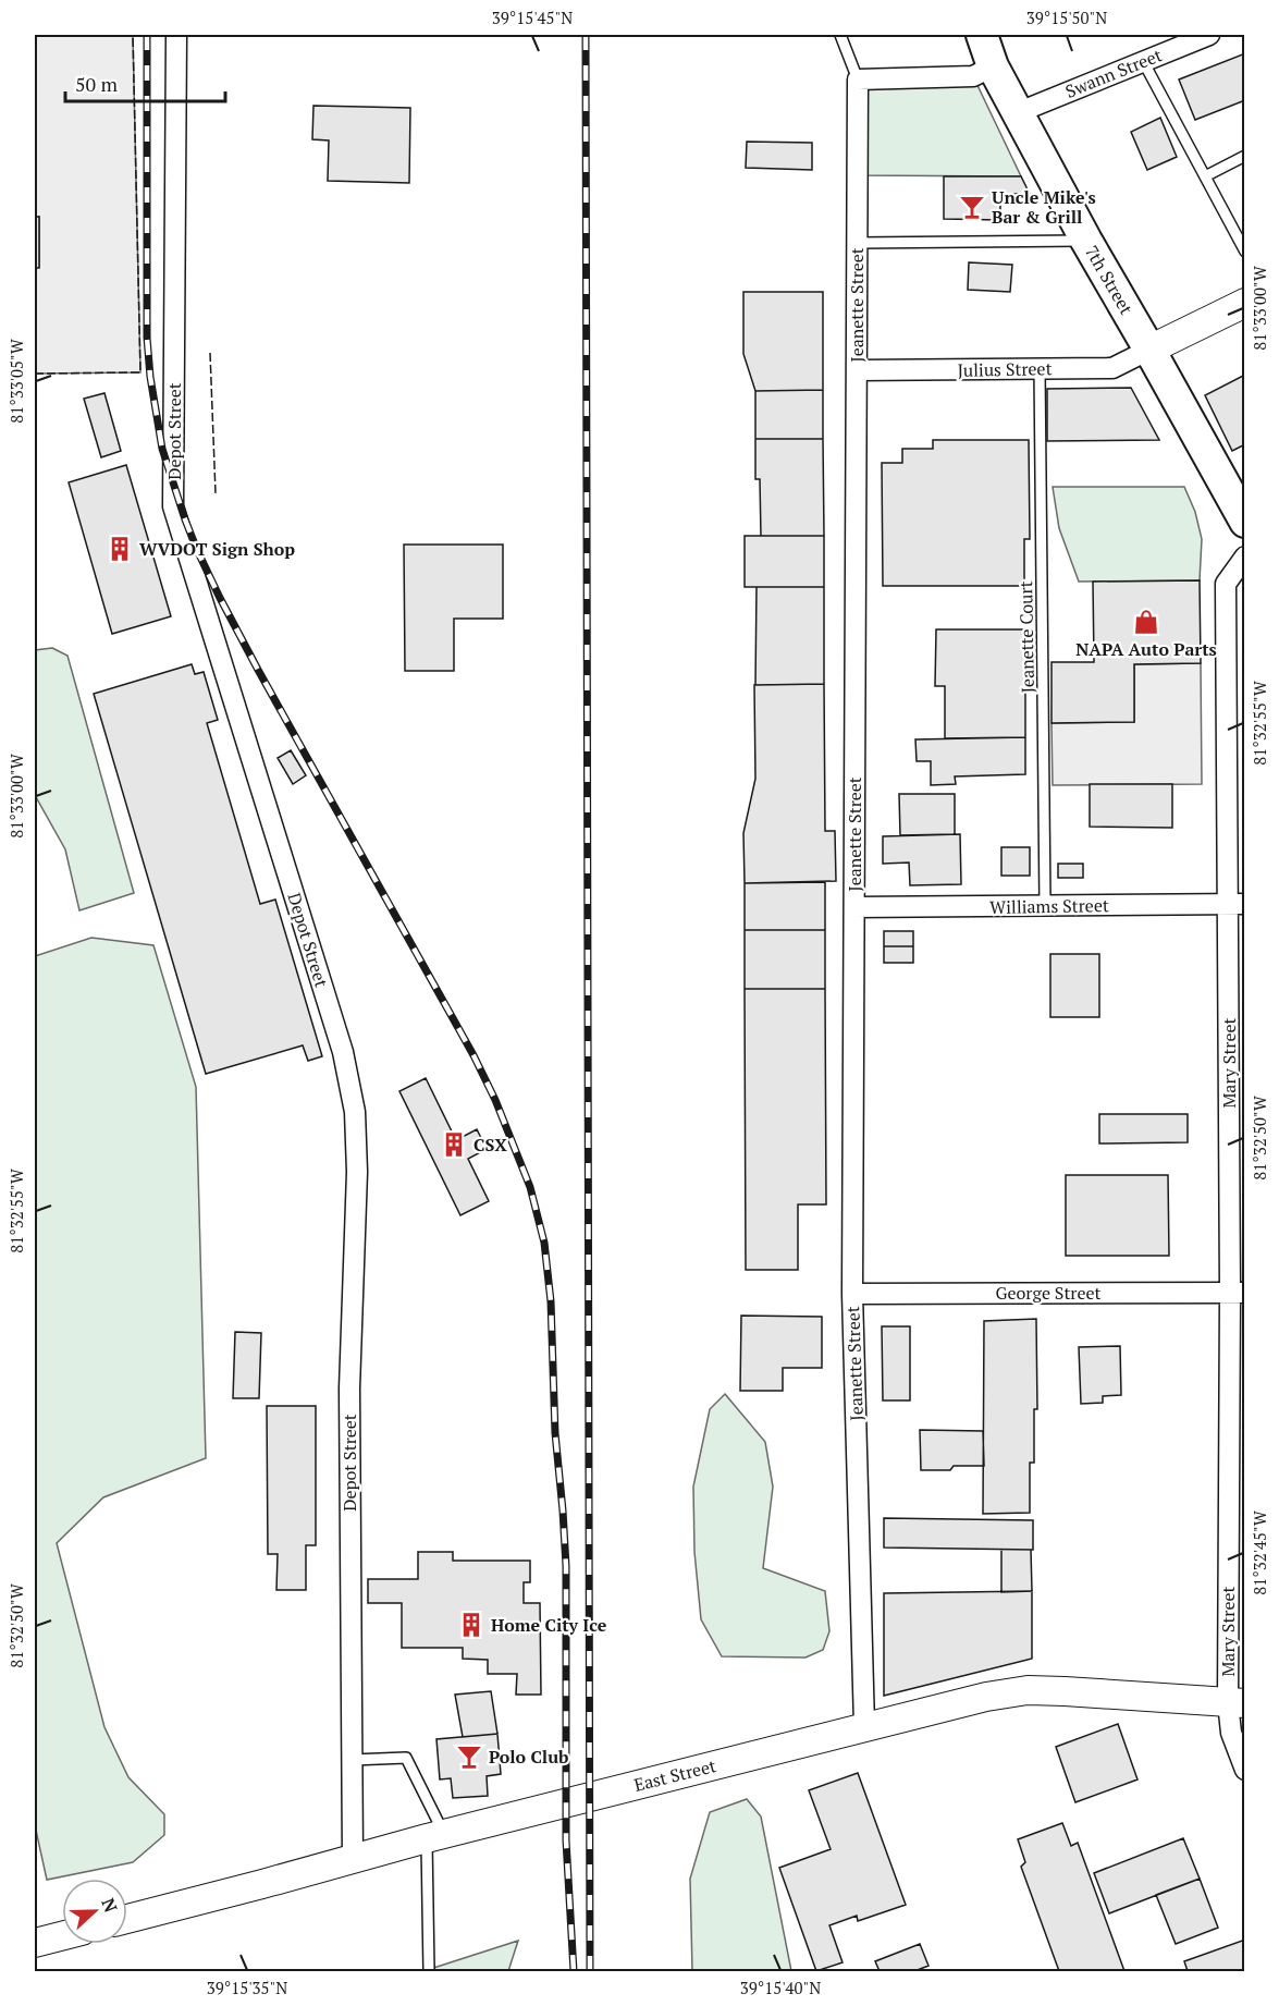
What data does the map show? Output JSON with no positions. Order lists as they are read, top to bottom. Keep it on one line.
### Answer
{"streets":{"main road":["7th Street","East Street"],"street":["Swann Street","Jeanette Street","Julius Street","Depot Street","Williams Street","Mary Street","George Street"],"lane":["Jeanette Court"]},"crossings":[["Swann Street","7th Street"],["7th Street","Julius Street"],["Jeanette Street","Julius Street"],["Jeanette Street","Williams Street"],["Jeanette Street","George Street"],["Jeanette Street","East Street"],["Julius Street","Jeanette Court"],["Depot Street","East Street"],["Jeanette Court","Williams Street"],["Williams Street","Mary Street"],["Mary Street","George Street"],["Mary Street","East Street"]],"places":{"bar":["Uncle Mike's Bar & Grill","Polo Club"],"building":["WVDOT Sign Shop","CSX","Home City Ice"],"shop":["NAPA Auto Parts"]},"scale_bar":"50 m","north":"right","coordinates":["39°15'45\"N","39°15'50\"N","81°33'00\"W","81°33'05\"W","81°32'55\"W","81°32'50\"W","81°32'45\"W","39°15'35\"N","39°15'40\"N"]}
